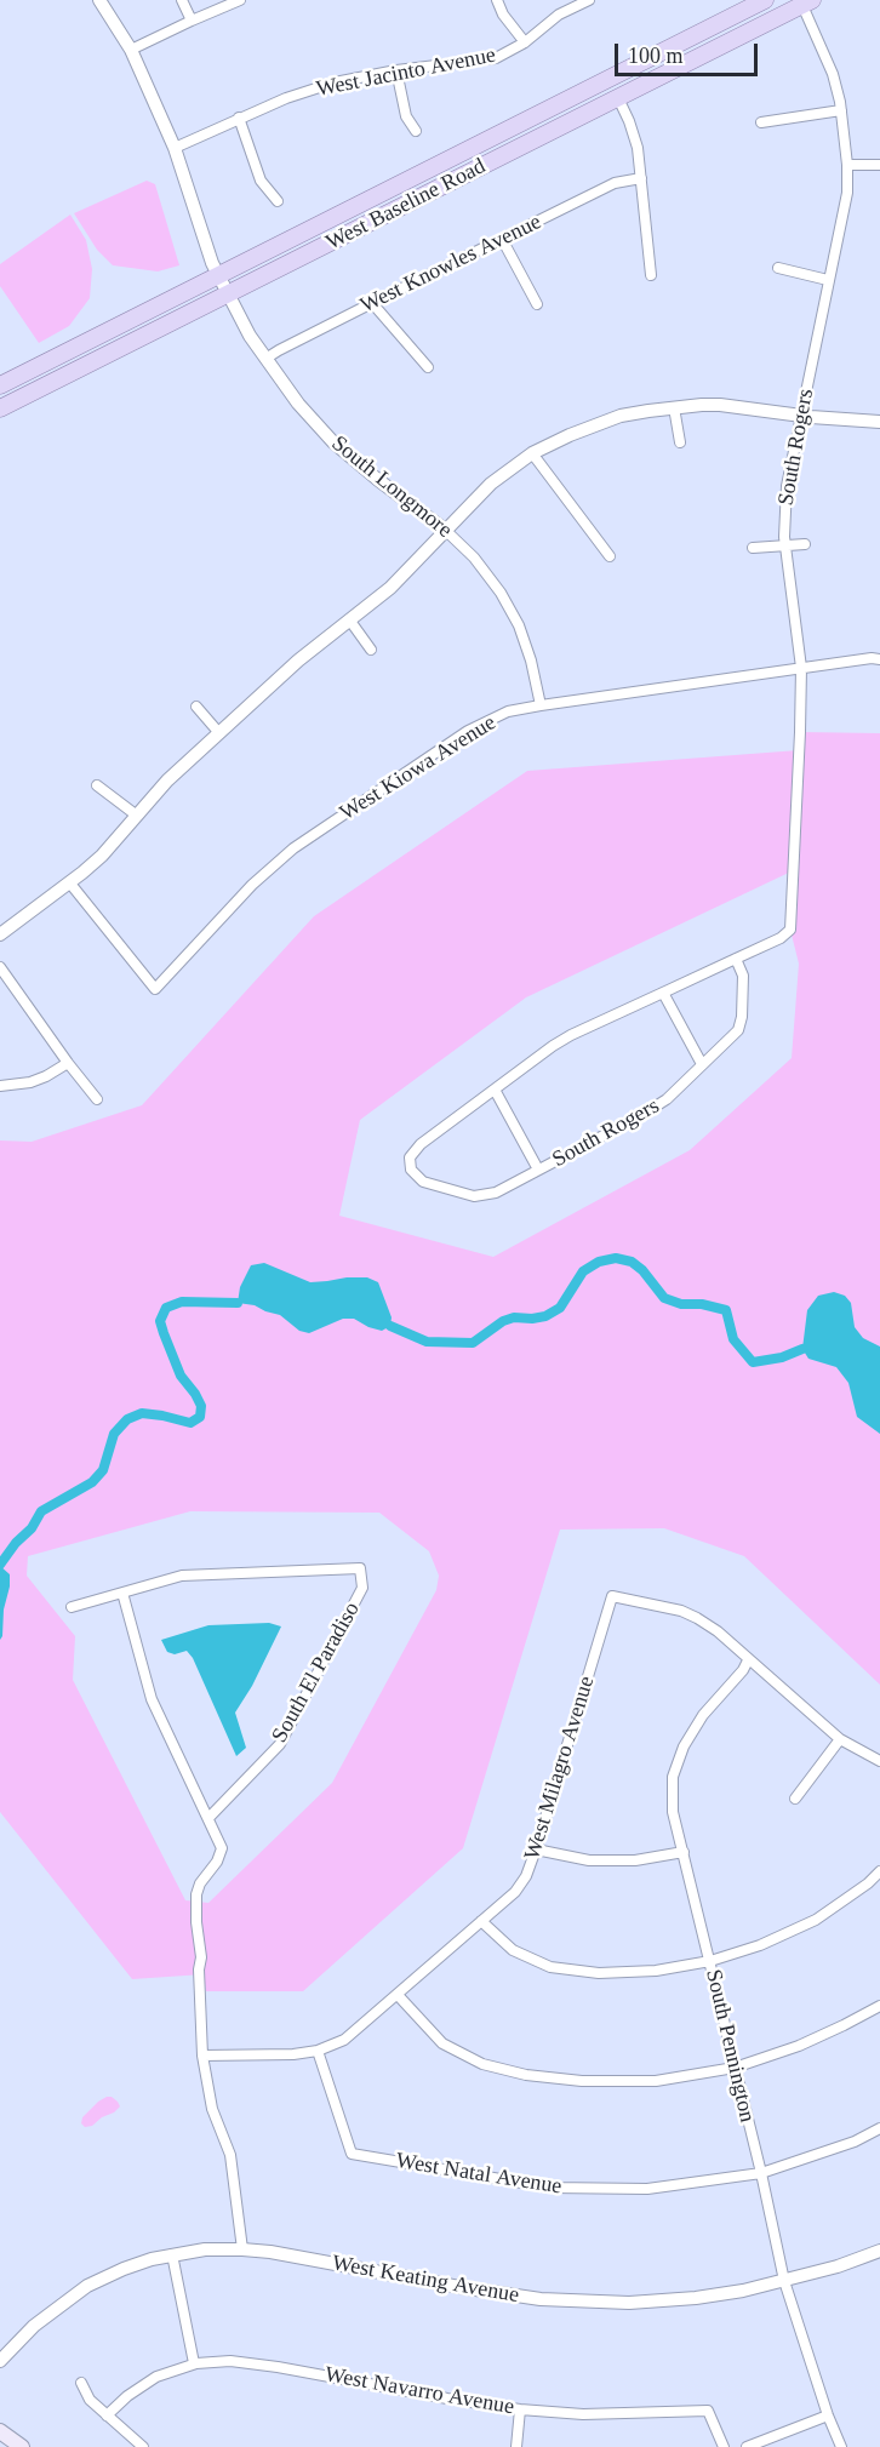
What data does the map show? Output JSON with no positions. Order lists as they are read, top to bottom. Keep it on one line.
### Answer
{"streets":{"main road":["West Baseline Road"],"street":["West Jacinto Avenue","West Knowles Avenue","South Rogers","South Longmore","West Kiowa Avenue","South El Paradiso","West Milagro Avenue","South Pennington","West Natal Avenue","West Keating Avenue","West Navarro Avenue"]},"crossings":[["West Jacinto Avenue","South Longmore"],["West Baseline Road","South Rogers"],["West Baseline Road","South Longmore"],["West Knowles Avenue","South Longmore"],["South Rogers","West Kiowa Avenue"],["South Longmore","West Kiowa Avenue"],["West Milagro Avenue","South Pennington"],["West Milagro Avenue","West Natal Avenue"],["South Pennington","West Natal Avenue"],["South Pennington","West Keating Avenue"]],"scale_bar":"100 m"}
